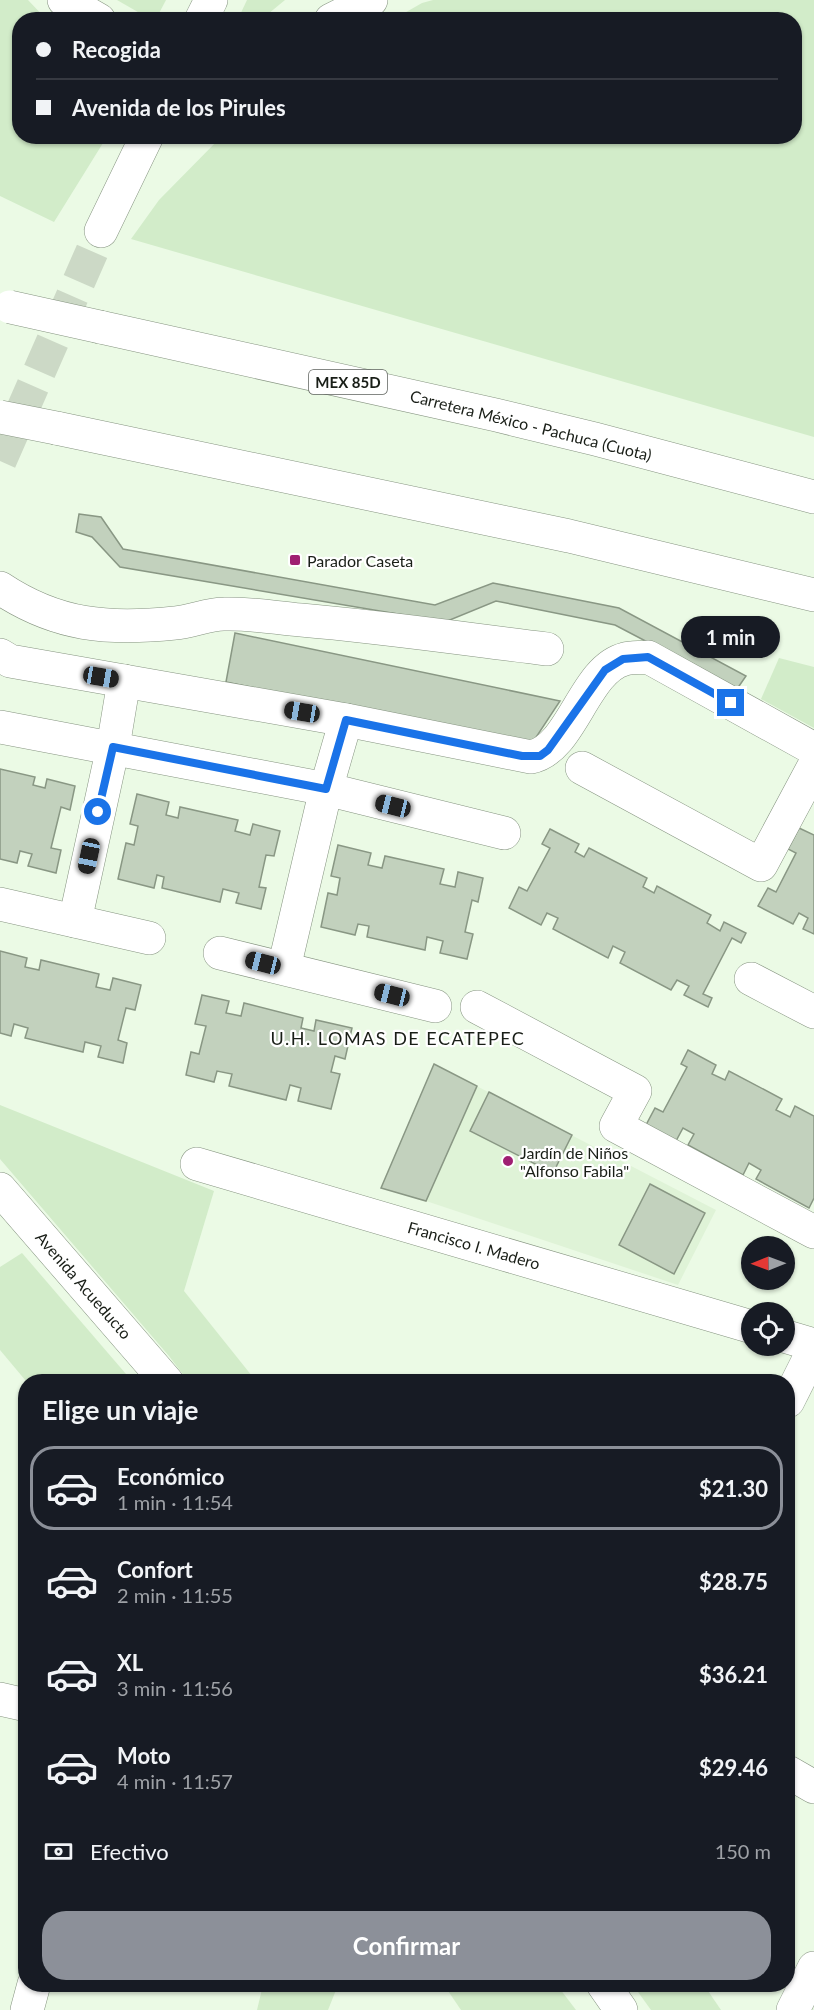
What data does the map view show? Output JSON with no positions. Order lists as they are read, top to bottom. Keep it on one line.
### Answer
{"streets":{"main road":["MEX 85D","Carretera México - Pachuca (Cuota)","Francisco I. Madero","Avenida Acueducto"]},"districts":["U.H. LOMAS DE ECATEPEC"],"places":{"transit":["Parador Caseta"],"other":["Jardín de Niños \"Alfonso Fabila\""]},"north":"left","page":{"banner":["Recogida","Avenida de los Pirules"],"bubble":"1 min","heading":"Elige un viaje","list":[{"name":"Económico","note":"1 min · 11:54","value":"$21.30"},{"name":"Confort","note":"2 min · 11:55","value":"$28.75"},{"name":"XL","note":"3 min · 11:56","value":"$36.21"},{"name":"Moto","note":"4 min · 11:57","value":"$29.46"}],"pay":["Efectivo","150 m"],"buttons":"Confirmar"}}
